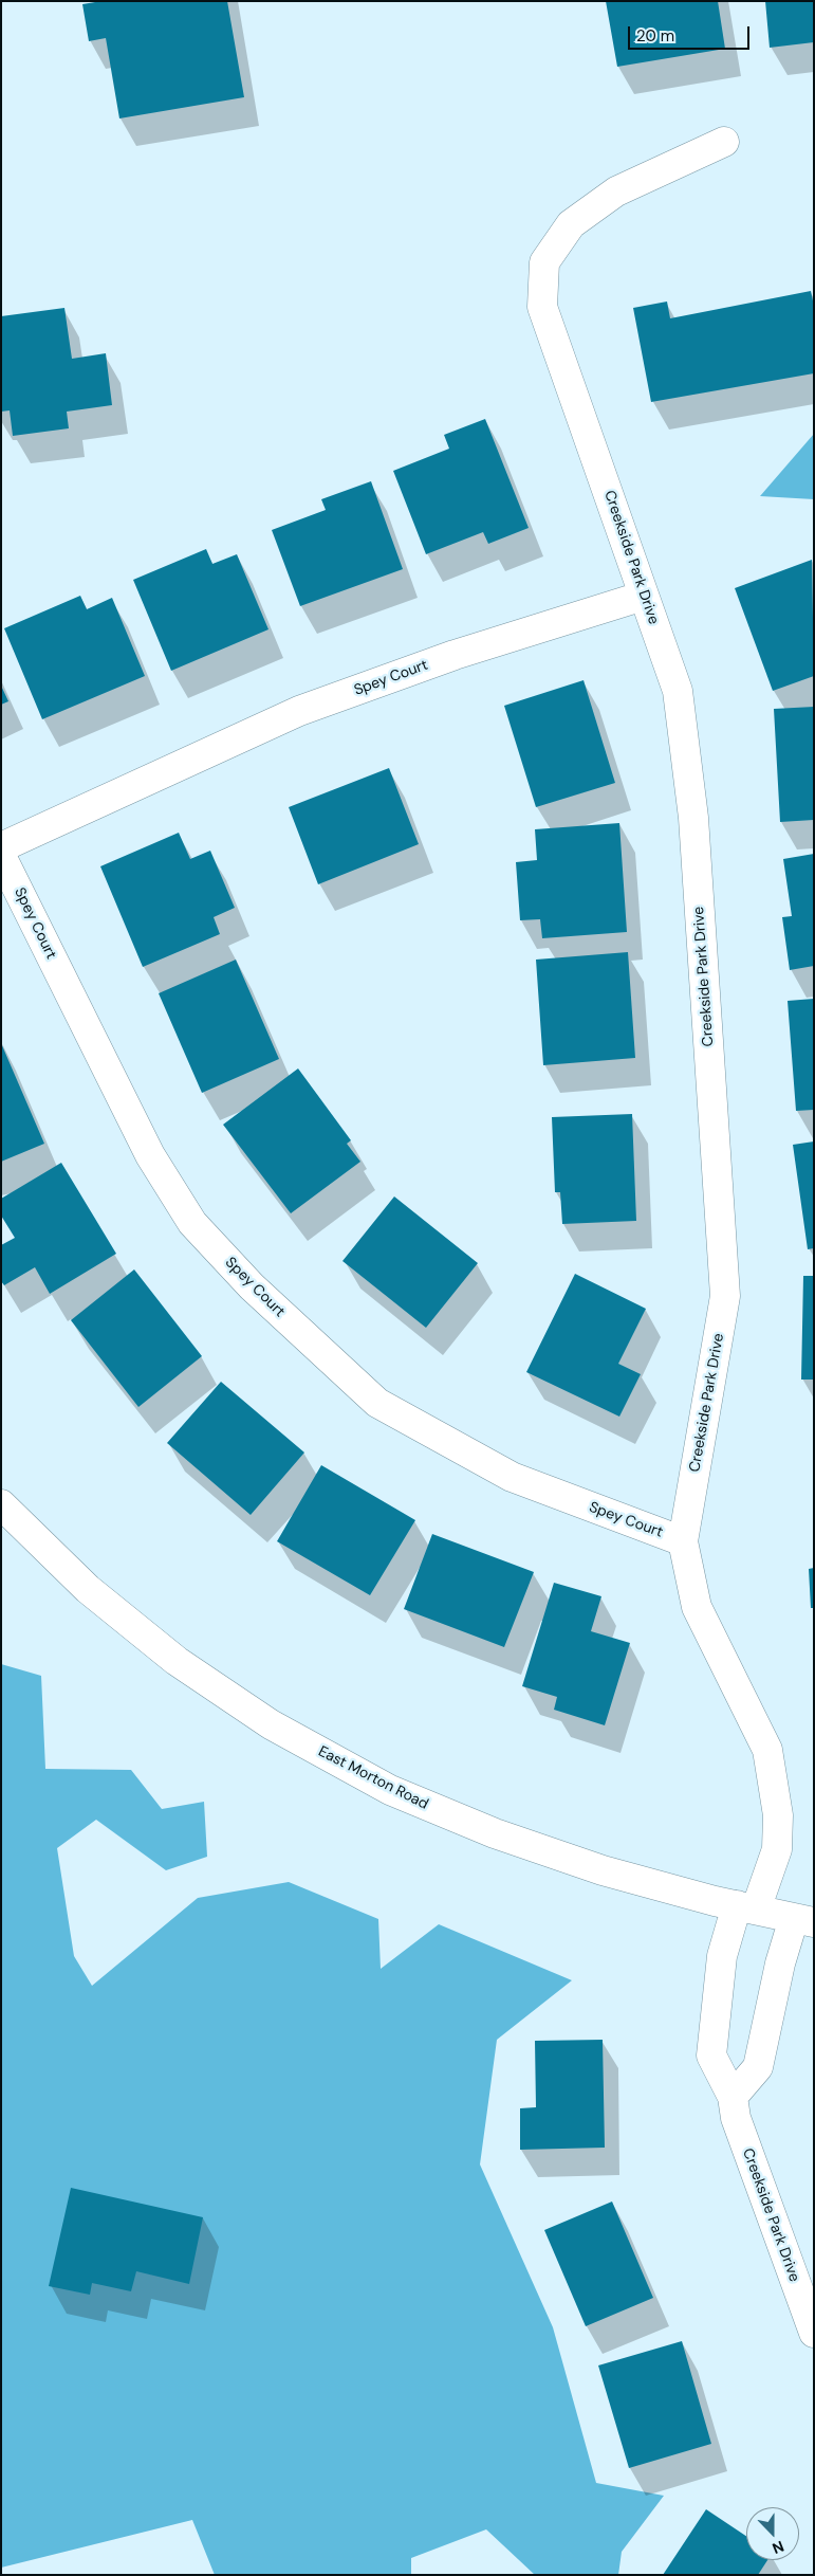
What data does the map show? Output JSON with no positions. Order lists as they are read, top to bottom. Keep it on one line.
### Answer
{"streets":{"street":["Creekside Park Drive","Spey Court","East Morton Road"]},"crossings":[["Creekside Park Drive","Spey Court"],["Creekside Park Drive","East Morton Road"]],"scale_bar":"20 m","north":"bottom"}
